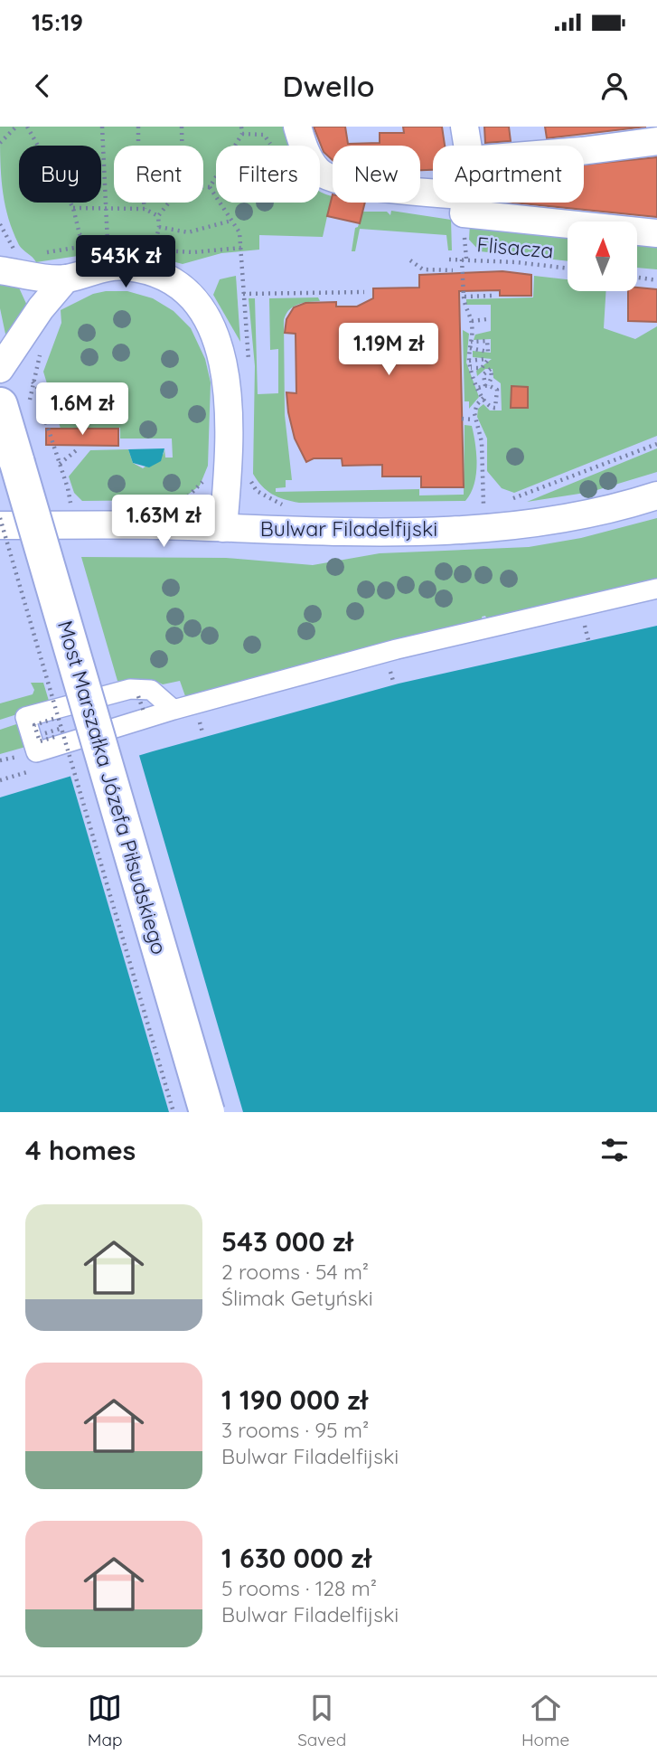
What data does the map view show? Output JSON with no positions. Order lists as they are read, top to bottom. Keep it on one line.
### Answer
{"streets":{"main road":["Most Marszałka Józefa Piłsudskiego"],"street":["Bulwar Filadelfijski"],"path":["Flisacza"]},"north":"top","page":{"status":"15:19","header":"Dwello","chip":["Buy","Rent","Filters","New","Apartment"],"price":["543K zł","1.19M zł","1.6M zł","1.63M zł"],"heading":"4 homes","list":[{"name":"543 000 zł","note":"2 rooms · 54 m² · Ślimak Getyński"},{"name":"1 190 000 zł","note":"3 rooms · 95 m² · Bulwar Filadelfijski"},{"name":"1 630 000 zł","note":"5 rooms · 128 m² · Bulwar Filadelfijski"}],"tabs":["Map","Saved","Home"]}}
